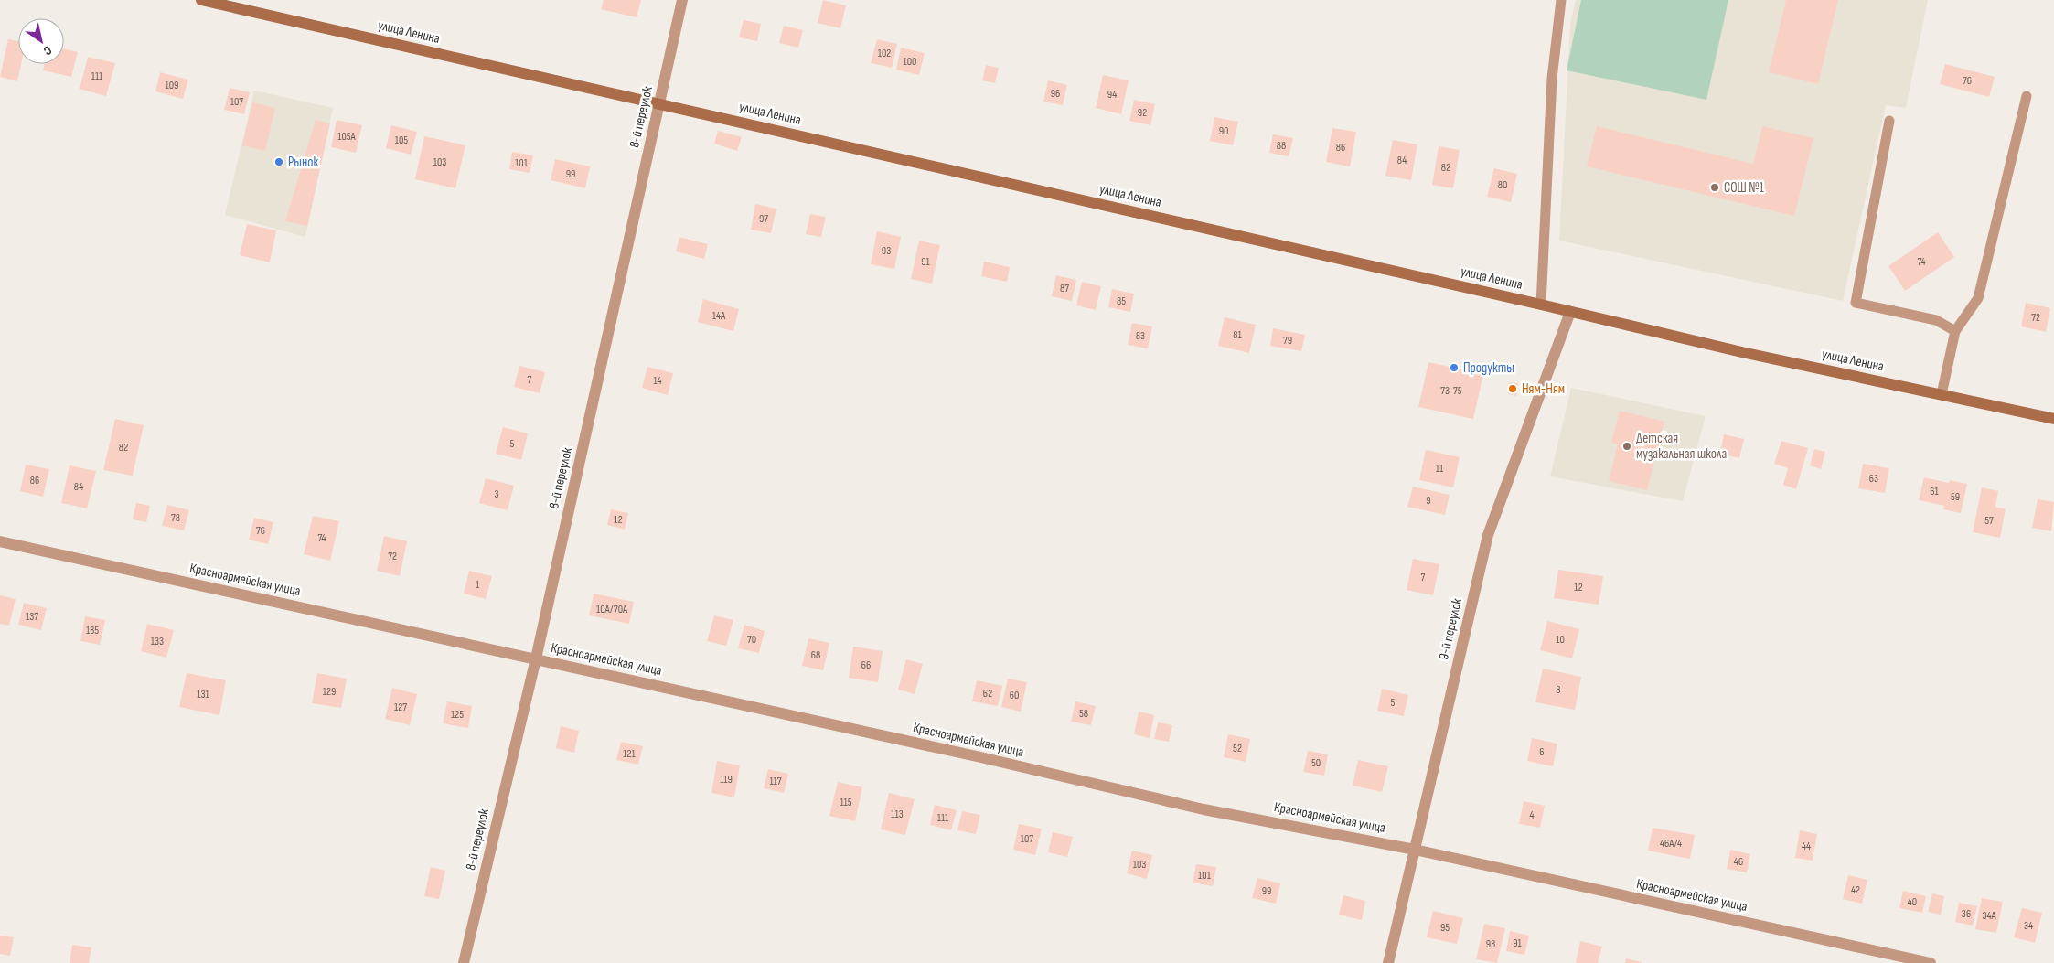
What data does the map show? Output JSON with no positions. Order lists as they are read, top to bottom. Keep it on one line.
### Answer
{"streets":{"street":["улица Ленина","8-й переулок","Красноармейская улица","9-й переулок"]},"crossings":[["улица Ленина","8-й переулок"],["улица Ленина","9-й переулок"],["8-й переулок","Красноармейская улица"],["Красноармейская улица","9-й переулок"]],"places":["Рынок","СОШ №1","Продукты","Ням-Ням","Детская музакальная школа"],"house_numbers":["102","100","111","76","109","96","94","107","92","90","105А","105","88","86","84","103","101","82","99","80","97","93","91","74","87","85","14А","72","81","83","79","7","14","73-75","5","82","11","63","86","84","61","3","59","9","78","12","57","76","74","72","7","1","12","10А/70А","137","135","70","10","133","68","66","8","129","62","131","60","5","127","58","125","52","6","121","50","119","117","115","113","4","111","107","46А/4","44","46","103","101","42","99","40","36","34А","34","95","91","93"],"north":"bottom right"}
